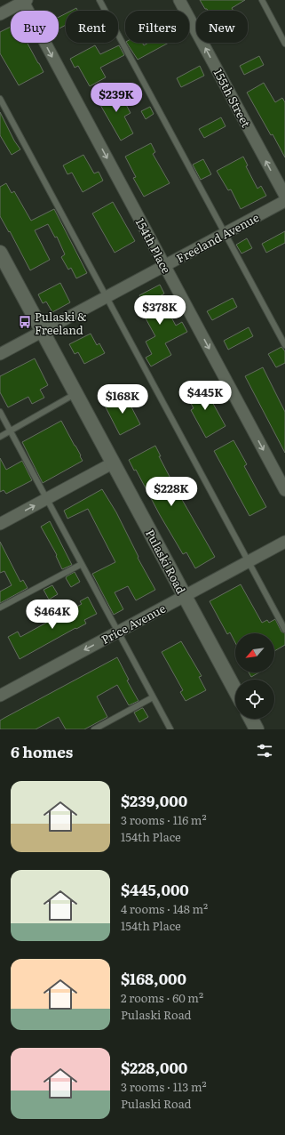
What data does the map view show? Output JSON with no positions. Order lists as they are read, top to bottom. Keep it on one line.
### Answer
{"streets":{"street":["155th Street","Freeland Avenue","154th Place","Pulaski Road","Price Avenue"]},"crossings":[["Freeland Avenue","154th Place"],["Freeland Avenue","Pulaski Road"],["Pulaski Road","Price Avenue"]],"one_way":["155th Street","154th Place","Price Avenue"],"places":{"bus stop":["Pulaski & Freeland"]},"north":"bottom left","page":{"chip":["Buy","Rent","Filters","New"],"price":["$239K","$378K","$445K","$168K","$228K","$464K"],"heading":"6 homes","list":[{"name":"$239,000","note":"3 rooms · 116 m² · 154th Place"},{"name":"$445,000","note":"4 rooms · 148 m² · 154th Place"},{"name":"$168,000","note":"2 rooms · 60 m² · Pulaski Road"},{"name":"$228,000","note":"3 rooms · 113 m² · Pulaski Road"}]}}
